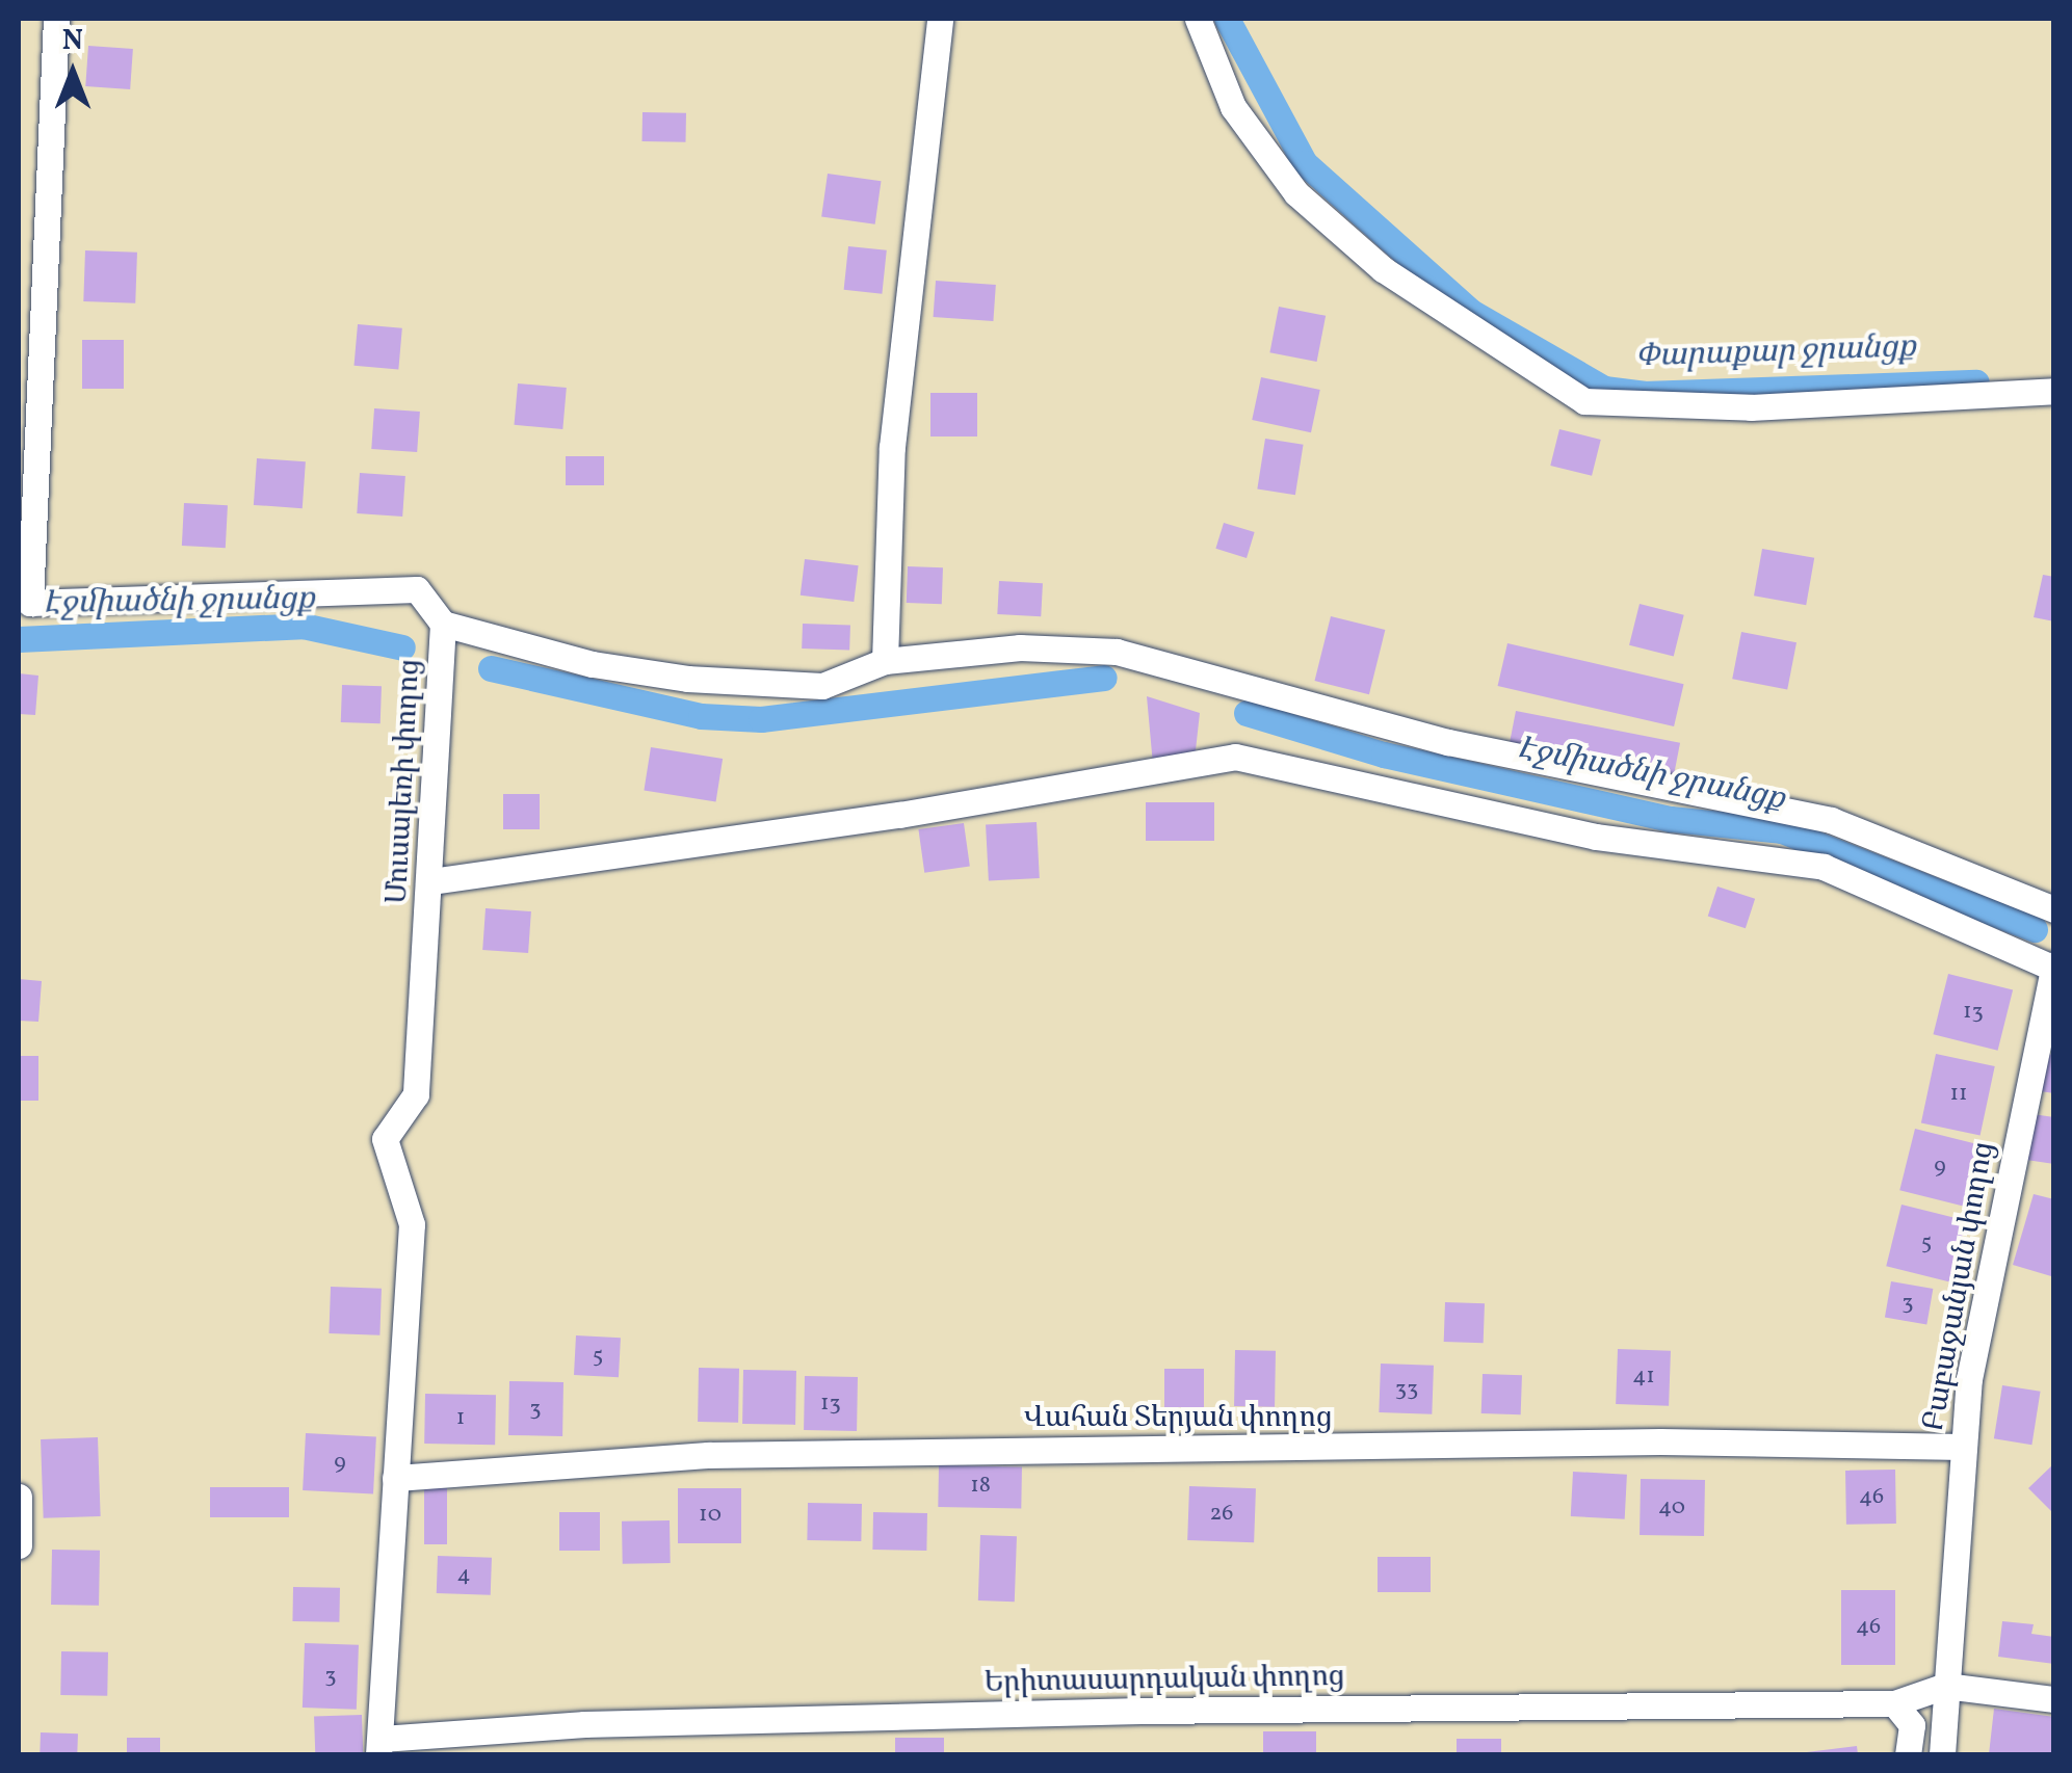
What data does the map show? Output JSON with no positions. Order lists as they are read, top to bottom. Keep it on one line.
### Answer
{"streets":{"street":["Մուսալեռի փողոց","Բաբաջանյան փողոց","Վահան Տերյան փողոց","Երիտասարդական փողոց"]},"crossings":[["Մուսալեռի փողոց","Վահան Տերյան փողոց"],["Մուսալեռի փողոց","Երիտասարդական փողոց"],["Բաբաջանյան փողոց","Վահան Տերյան փողոց"],["Բաբաջանյան փողոց","Երիտասարդական փողոց"]],"water":["Փարաքար ջրանցք","Էջմիածնի ջրանցք"],"house_numbers":["13","11","9","5","3","5","41","33","13","3","1","9","18","46","40","26","10","4","46","3"],"north":"top"}
